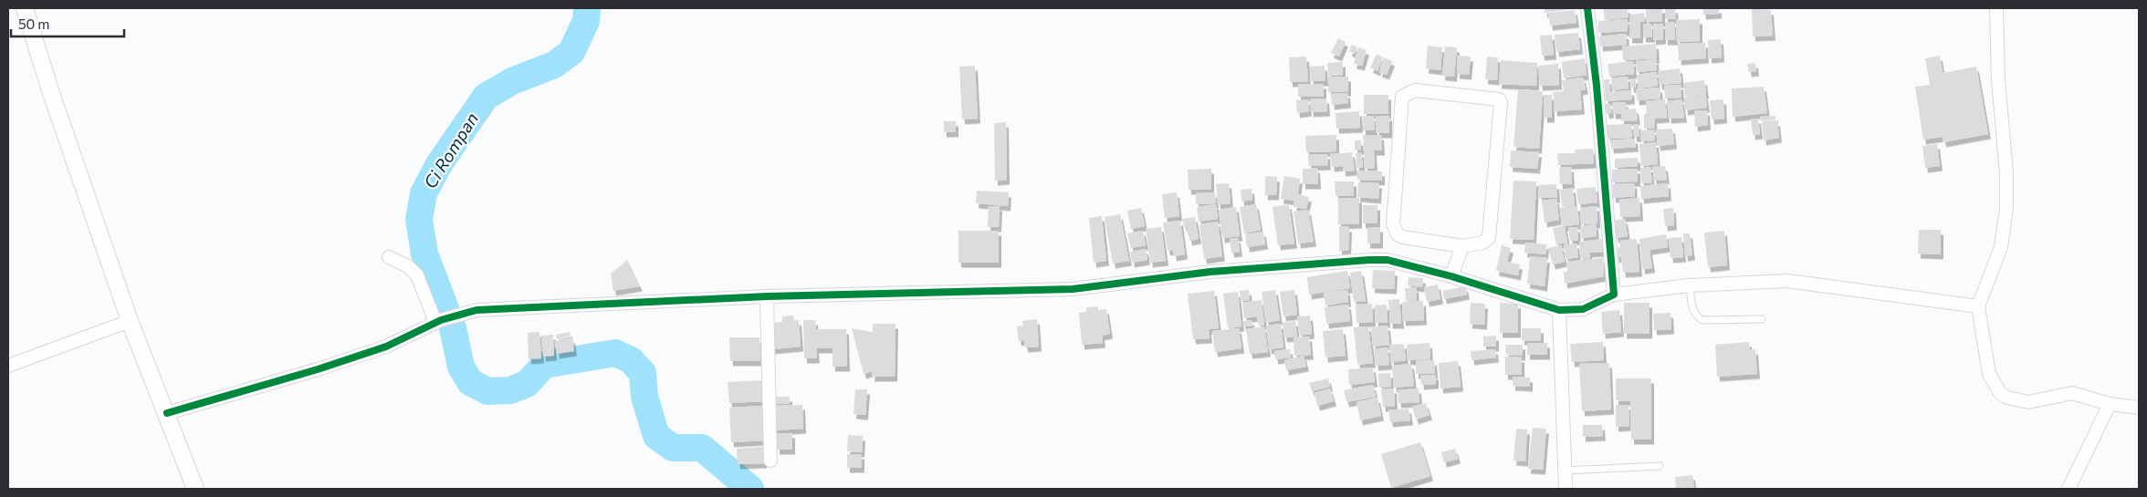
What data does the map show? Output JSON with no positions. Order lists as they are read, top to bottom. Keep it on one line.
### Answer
{"water":["Ci Rompan"],"scale_bar":"50 m"}
